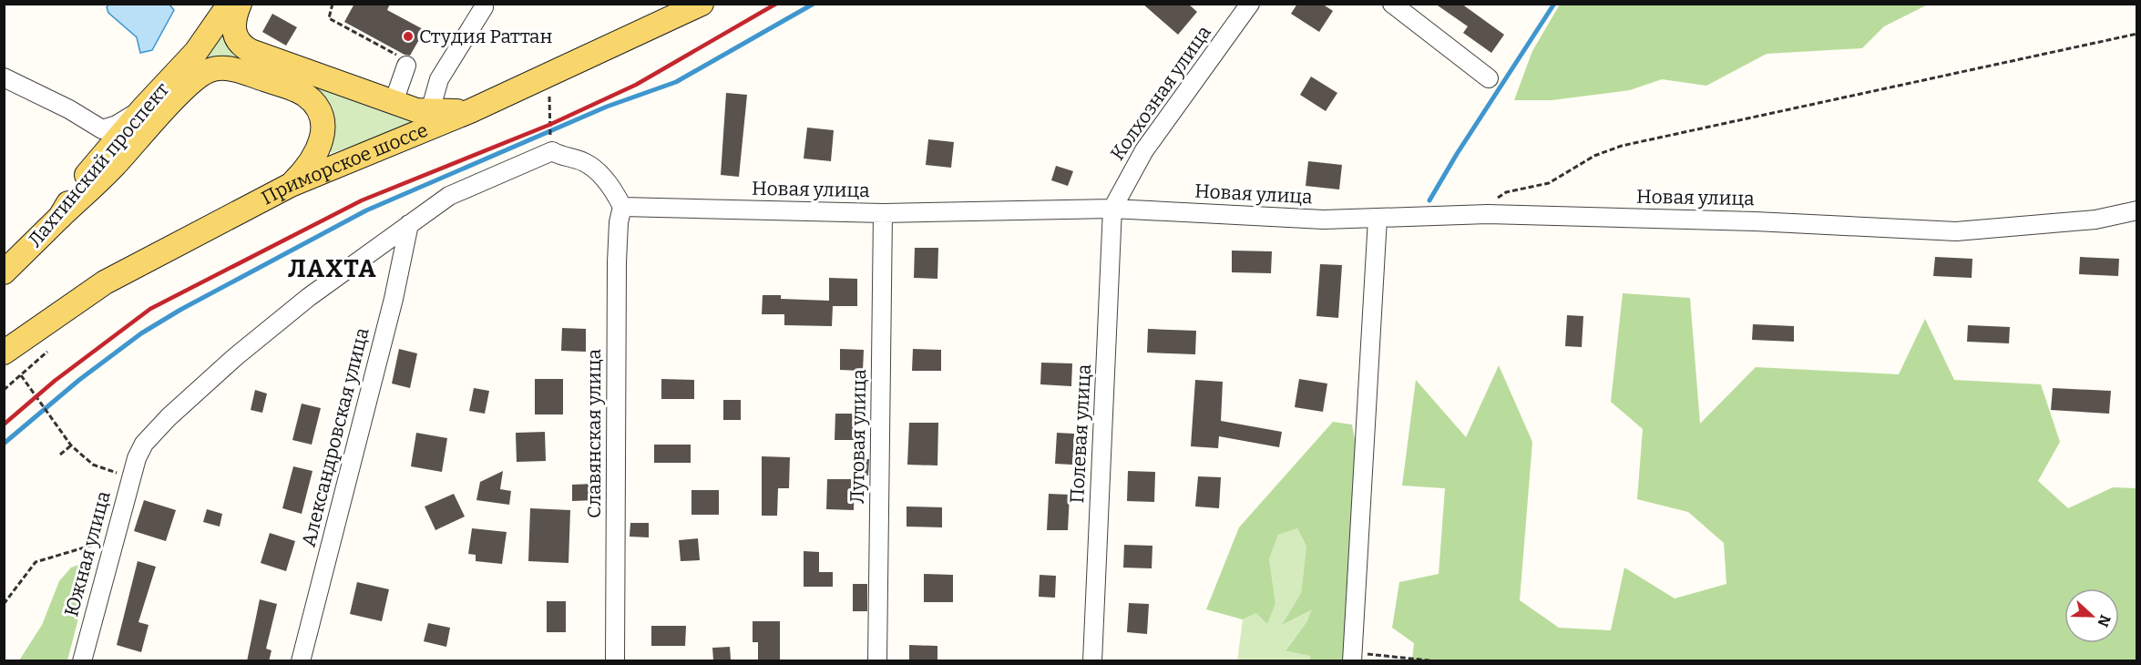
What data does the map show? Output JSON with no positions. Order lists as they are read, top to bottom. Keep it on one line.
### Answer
{"streets":{"main road":["Лахтинский проспект","Приморское шоссе"],"street":["Колхозная улица","Новая улица","Славянская улица","Полевая улица","Луговая улица","Александровская улица","Южная улица"]},"crossings":[["Колхозная улица","Новая улица"],["Колхозная улица","Полевая улица"],["Новая улица","Славянская улица"],["Новая улица","Полевая улица"],["Новая улица","Луговая улица"],["Александровская улица","Южная улица"]],"districts":["ЛАХТА"],"places":["Студия Раттан"],"north":"right"}
